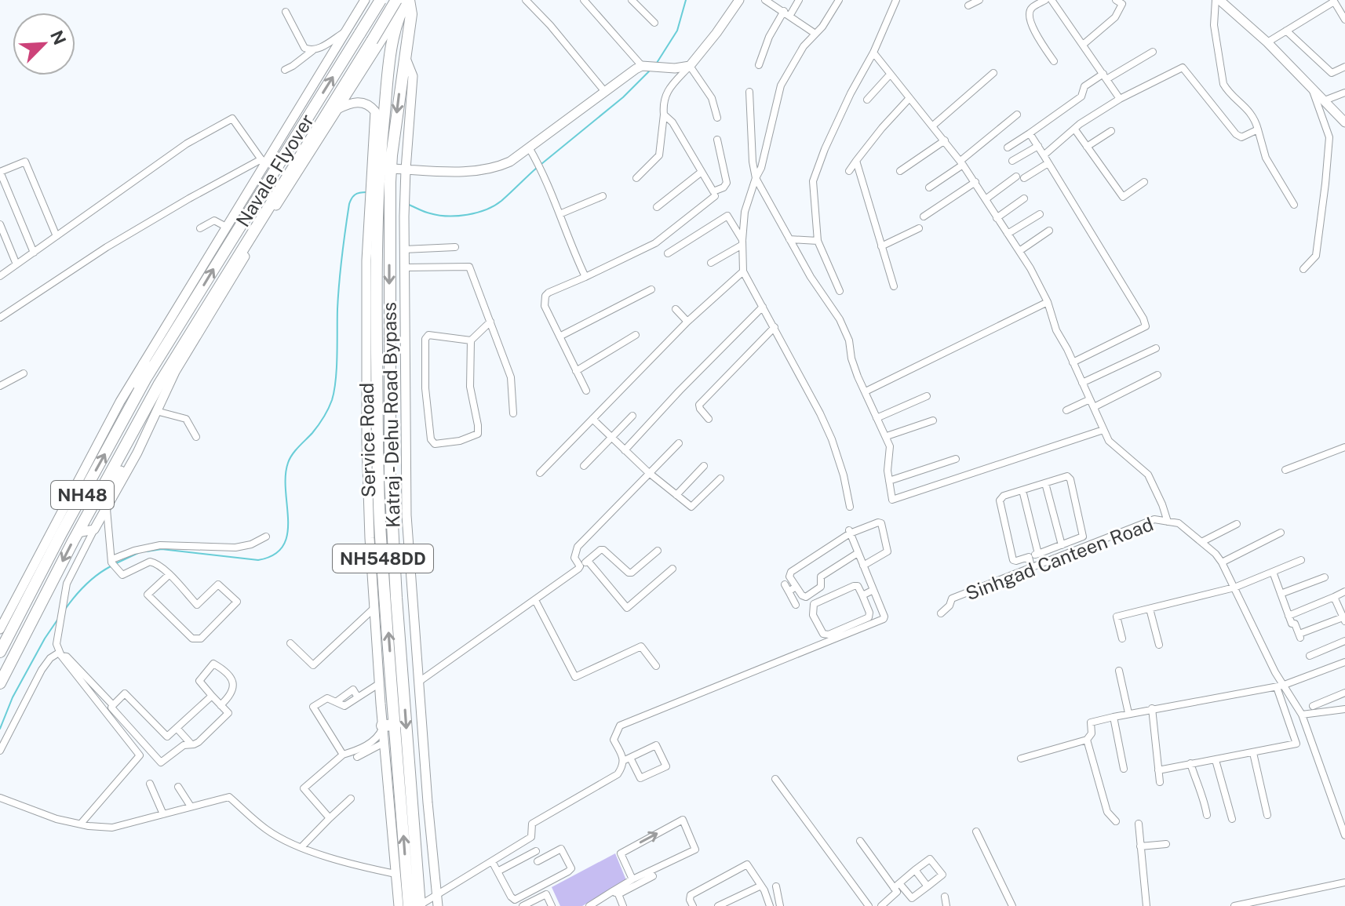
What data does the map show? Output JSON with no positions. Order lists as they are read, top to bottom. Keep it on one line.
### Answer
{"streets":{"highway":["Navale Flyover","Katraj - Dehu Road Bypass","NH48","NH548DD"],"street":["Service Road","Sinhgad Canteen Road"]},"crossings":[["Navale Flyover","Katraj - Dehu Road Bypass"],["Navale Flyover","NH48"],["Katraj - Dehu Road Bypass","Service Road"]],"north":"top right"}
